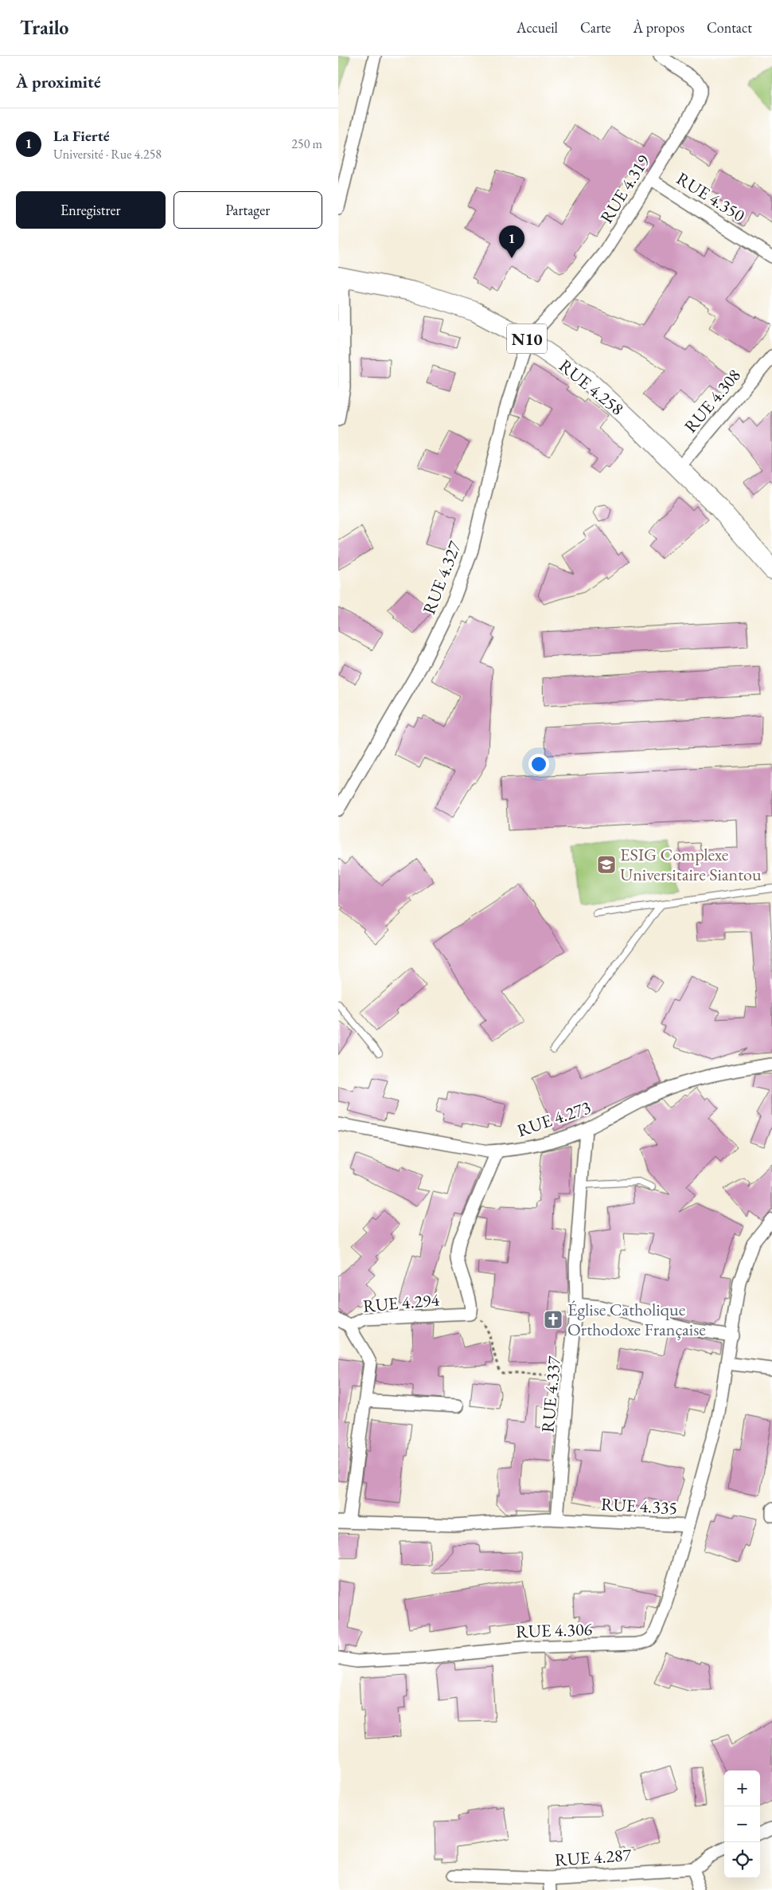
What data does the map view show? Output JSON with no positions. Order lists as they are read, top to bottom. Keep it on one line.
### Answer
{"streets":{"highway":["N10","RUE 4.258"],"street":["RUE 4.319","RUE 4.350","RUE 4.308","RUE 4.327","RUE 4.273","RUE 4.294","RUE 4.337","RUE 4.335","RUE 4.306","RUE 4.287"]},"crossings":[["RUE 4.319","RUE 4.350"],["RUE 4.319","RUE 4.258"],["RUE 4.319","RUE 4.327"],["RUE 4.258","RUE 4.308"],["RUE 4.258","RUE 4.327"],["RUE 4.273","RUE 4.337"],["RUE 4.337","RUE 4.335"],["RUE 4.335","RUE 4.306"]],"places":{"school or university":["ESIG Complexe Universitaire Siantou"],"church":["Église Catholique Orthodoxe Française"]},"page":{"header":"Trailo","nav":["Accueil","Carte","À propos","Contact"],"heading":"À proximité","list":[{"mark":"1","name":"La Fierté","note":"Université · Rue 4.258","value":"250 m"}],"buttons":["Enregistrer","Partager"],"pins":"1","map_buttons":["+","−"]}}
